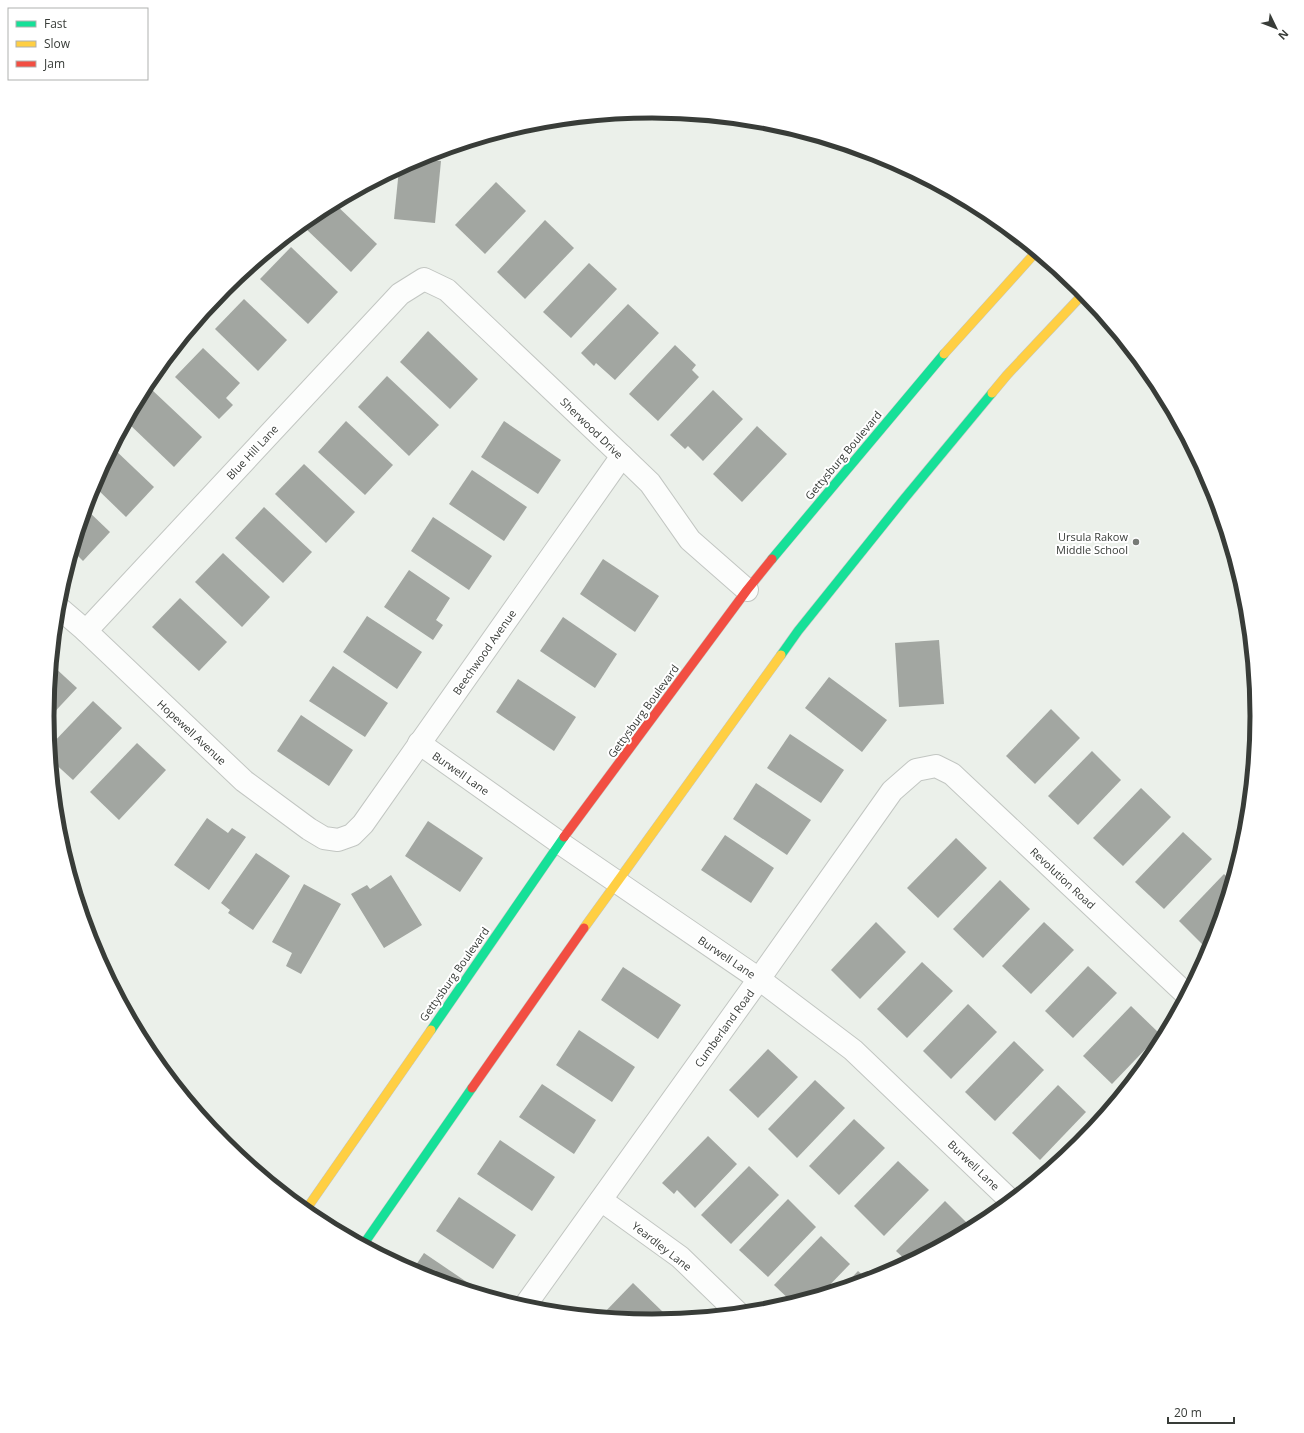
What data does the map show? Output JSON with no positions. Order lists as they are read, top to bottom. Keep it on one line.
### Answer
{"streets":{"street":["Sherwood Drive","Blue Hill Lane","Gettysburg Boulevard","Beechwood Avenue","Hopewell Avenue","Burwell Lane","Revolution Road","Cumberland Road","Yeardley Lane"]},"crossings":[["Sherwood Drive","Blue Hill Lane"],["Sherwood Drive","Gettysburg Boulevard"],["Sherwood Drive","Beechwood Avenue"],["Blue Hill Lane","Hopewell Avenue"],["Gettysburg Boulevard","Burwell Lane"],["Beechwood Avenue","Hopewell Avenue"],["Beechwood Avenue","Burwell Lane"],["Burwell Lane","Cumberland Road"],["Revolution Road","Cumberland Road"],["Cumberland Road","Yeardley Lane"]],"places":["Ursula Rakow Middle School"],"legend":["Fast","Slow","Jam"],"scale_bar":"20 m","north":"bottom right"}
